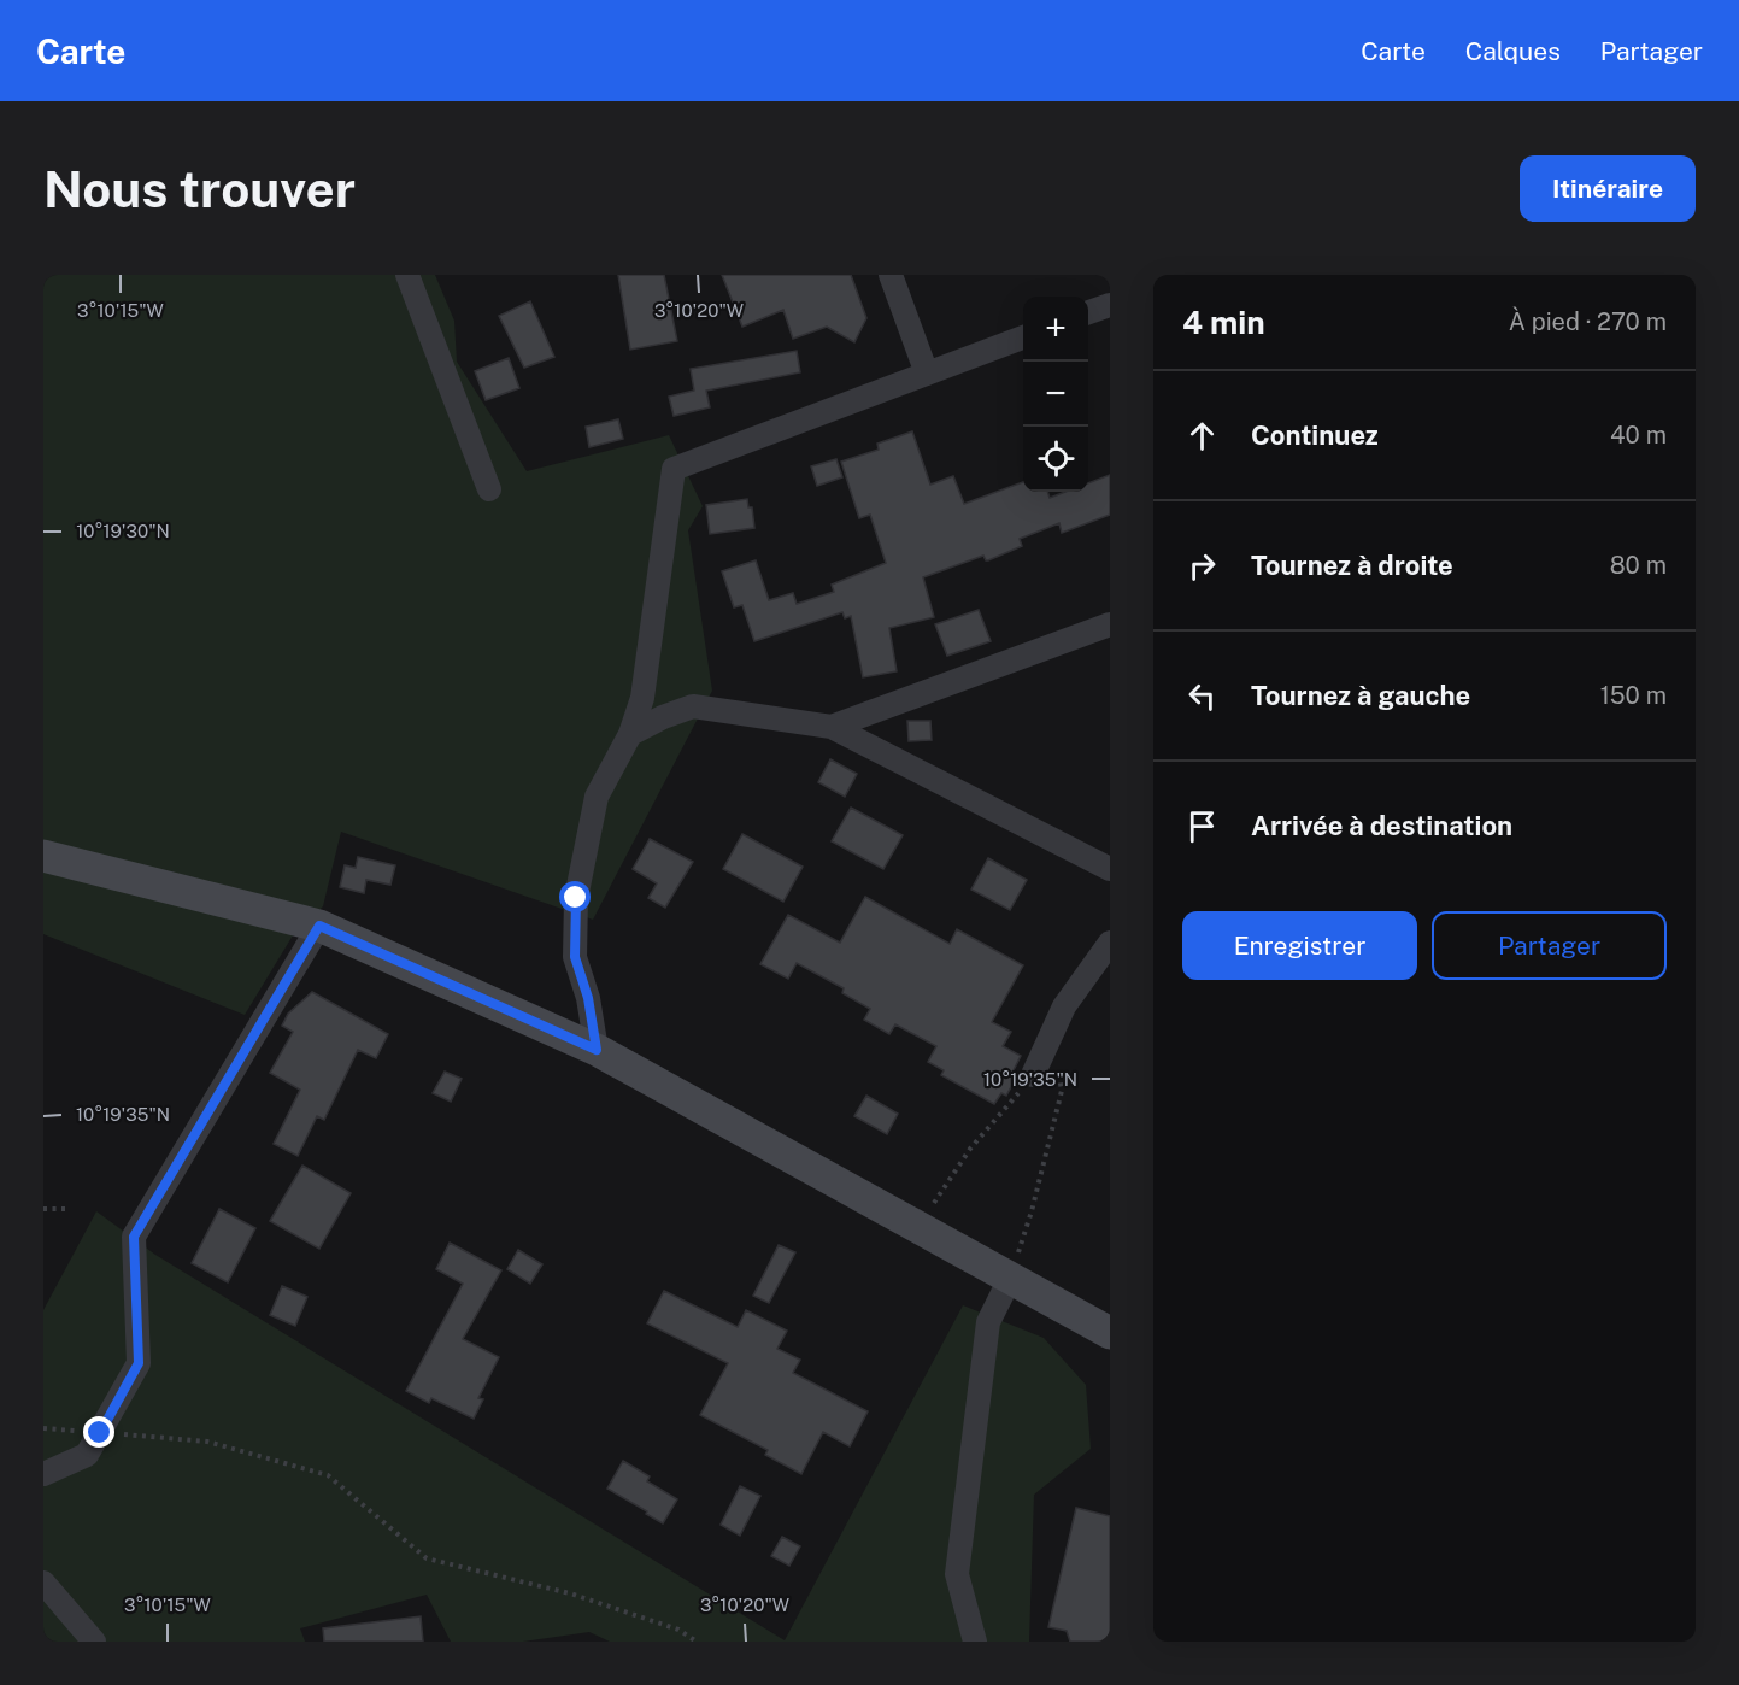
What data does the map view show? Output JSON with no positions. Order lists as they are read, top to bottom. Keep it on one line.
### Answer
{"page":{"header":"Carte","nav":["Carte","Calques","Partager"],"buttons":["Itinéraire",["Enregistrer","Partager"]],"title":"Nous trouver","heading":["4 min","À pied · 270 m"],"map_buttons":["+","−"],"list":[["Continuez","40 m"],["Tournez à droite","80 m"],["Tournez à gauche","150 m"],"Arrivée à destination"]},"coordinates":["3°10'15\"W","3°10'20\"W","10°19'30\"N","10°19'35\"N"]}
